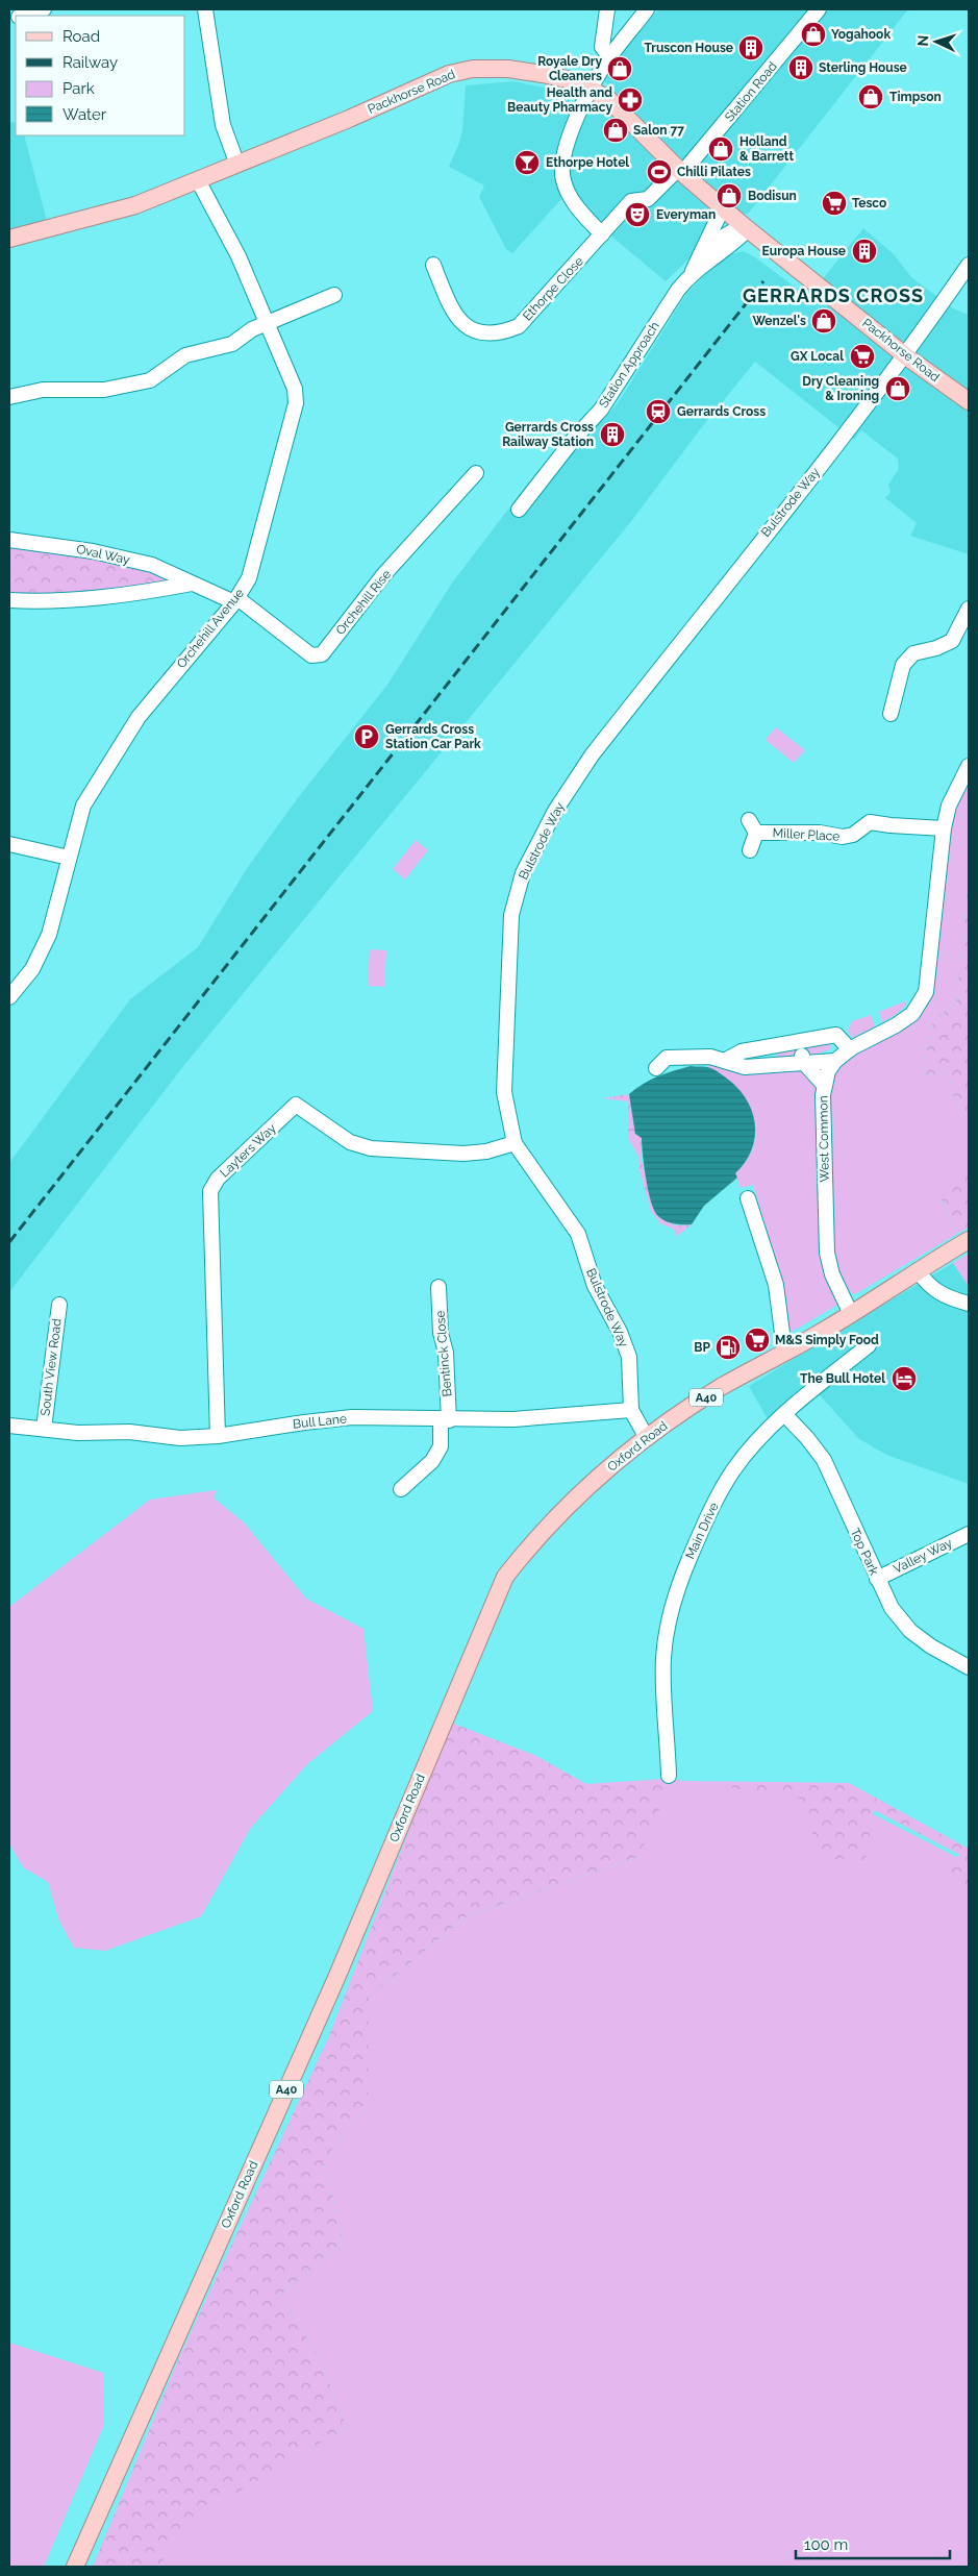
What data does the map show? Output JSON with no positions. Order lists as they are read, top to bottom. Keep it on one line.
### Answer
{"streets":{"main road":["Packhorse Road","A40","Oxford Road"],"street":["Station Road","Ethorpe Close","Station Approach","Bulstrode Way","Oval Way","Orchehill Rise","Orchehill Avenue","Miller Place","West Common","Layters Way","Bentinck Close","South View Road","Bull Lane","Main Drive","Top Park","Valley Way"]},"crossings":[["Packhorse Road","Station Road"],["Packhorse Road","Ethorpe Close"],["Packhorse Road","Bulstrode Way"],["Packhorse Road","Orchehill Avenue"],["Station Road","Ethorpe Close"],["Bulstrode Way","Layters Way"],["Bulstrode Way","Bull Lane"],["Bulstrode Way","Oxford Road"],["Oval Way","Orchehill Rise"],["Oval Way","Orchehill Avenue"],["Orchehill Rise","Orchehill Avenue"],["Miller Place","West Common"],["West Common","Oxford Road"],["Layters Way","Bull Lane"],["Bentinck Close","Bull Lane"],["South View Road","Bull Lane"],["Main Drive","Top Park"],["Top Park","Valley Way"]],"districts":["GERRARDS CROSS"],"places":{"shop":["Yogahook","Royale Dry Cleaners","Timpson","Salon 77","Holland & Barrett","Bodisun","Wenzel's","Dry Cleaning & Ironing"],"building":["Truscon House","Sterling House","Europa House","Gerrards Cross Railway Station"],"pharmacy":["Health and Beauty Pharmacy"],"bar":["Ethorpe Hotel"],"sports":["Chilli Pilates"],"supermarket":["Tesco","GX Local","M&S Simply Food"],"theatre":["Everyman"],"station":["Gerrards Cross"],"parking":["Gerrards Cross Station Car Park"],"fuel station":["BP"],"hotel":["The Bull Hotel"]},"legend":["Road","Railway","Park","Water"],"scale_bar":"100 m","north":"left"}
